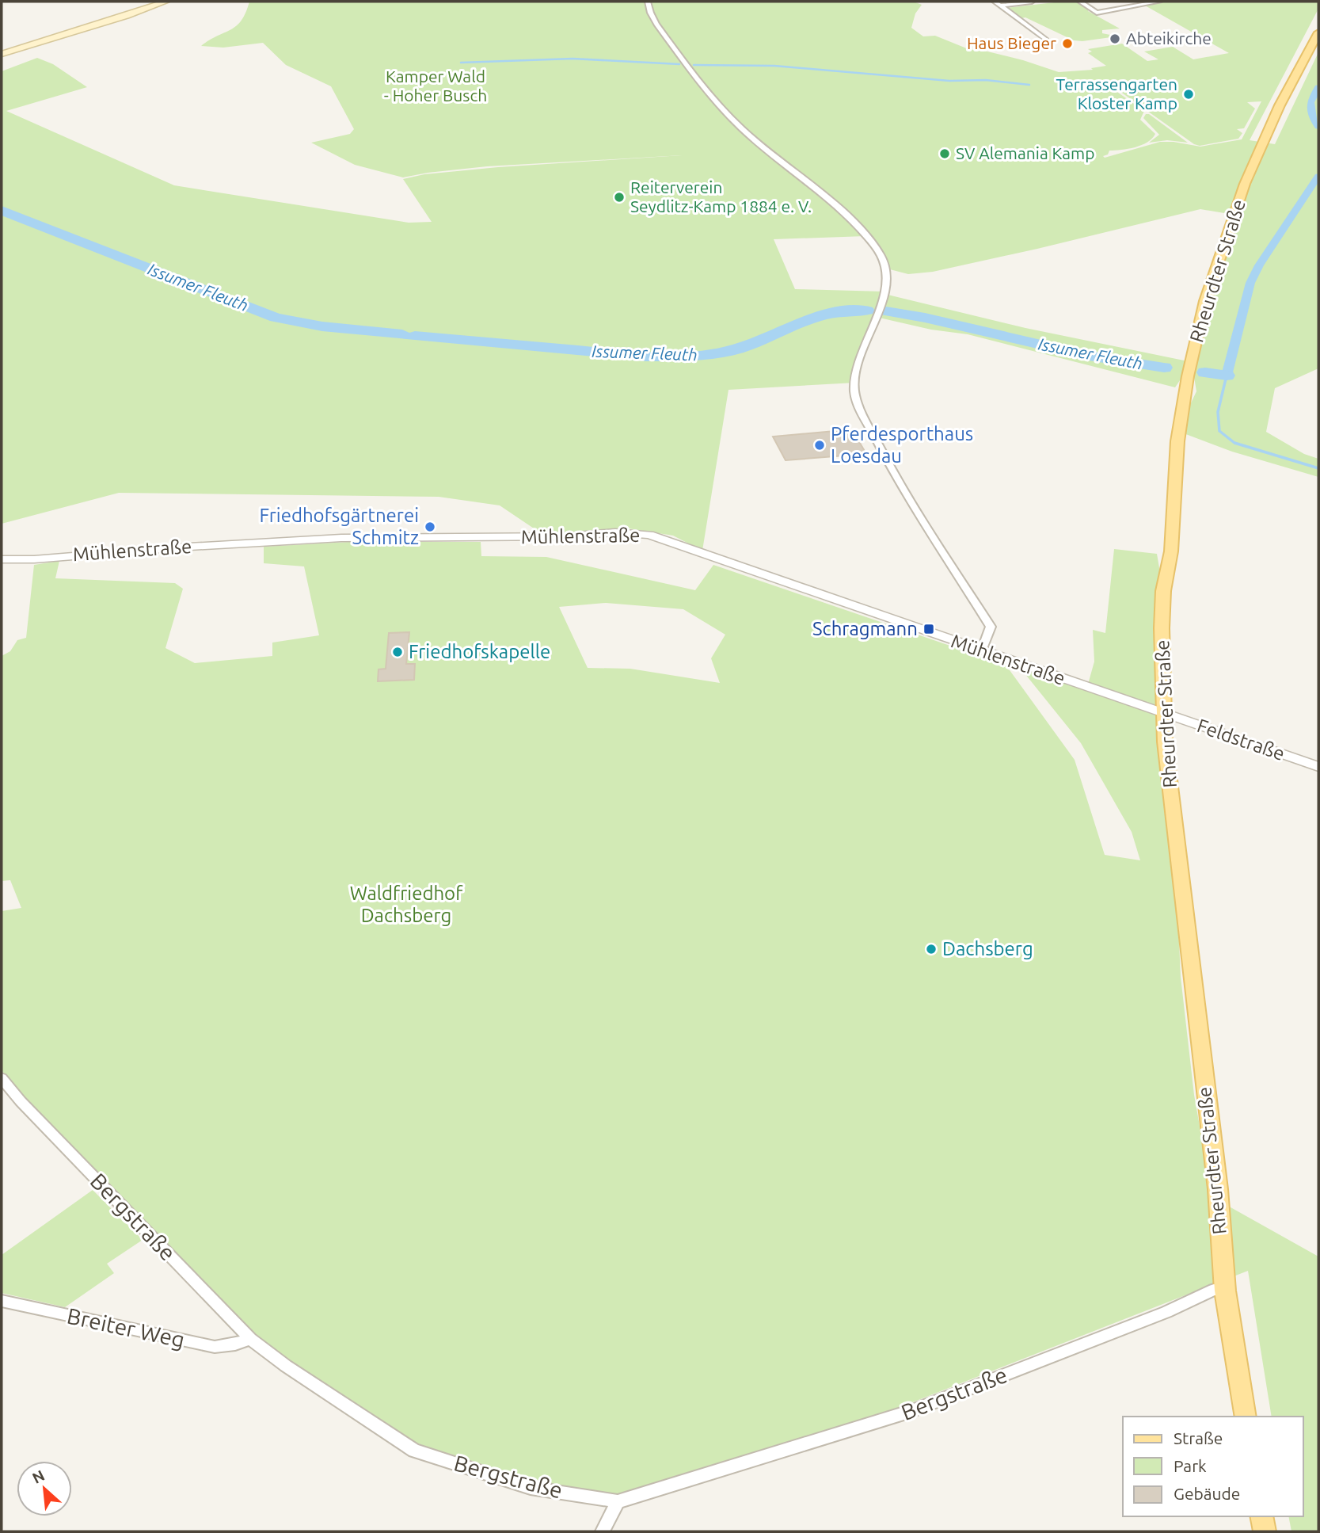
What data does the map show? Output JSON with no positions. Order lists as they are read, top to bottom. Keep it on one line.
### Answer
{"streets":{"main road":["Rheurdter Straße"],"street":["Mühlenstraße","Feldstraße","Bergstraße","Breiter Weg"]},"crossings":[["Rheurdter Straße","Mühlenstraße"],["Rheurdter Straße","Feldstraße"],["Rheurdter Straße","Bergstraße"],["Mühlenstraße","Feldstraße"],["Bergstraße","Breiter Weg"]],"water":["Issumer Fleuth"],"parks":["Kamper Wald - Hoher Busch","Waldfriedhof Dachsberg"],"places":{"other":["Abteikirche","Haus Bieger","Terrassengarten Kloster Kamp","SV Alemania Kamp","Reiterverein Seydlitz-Kamp 1884 e. V.","Pferdesporthaus Loesdau","Friedhofsgärtnerei Schmitz","Friedhofskapelle","Dachsberg"],"transit":["Schragmann"]},"legend":["Straße","Park","Gebäude"],"north":"top left"}
